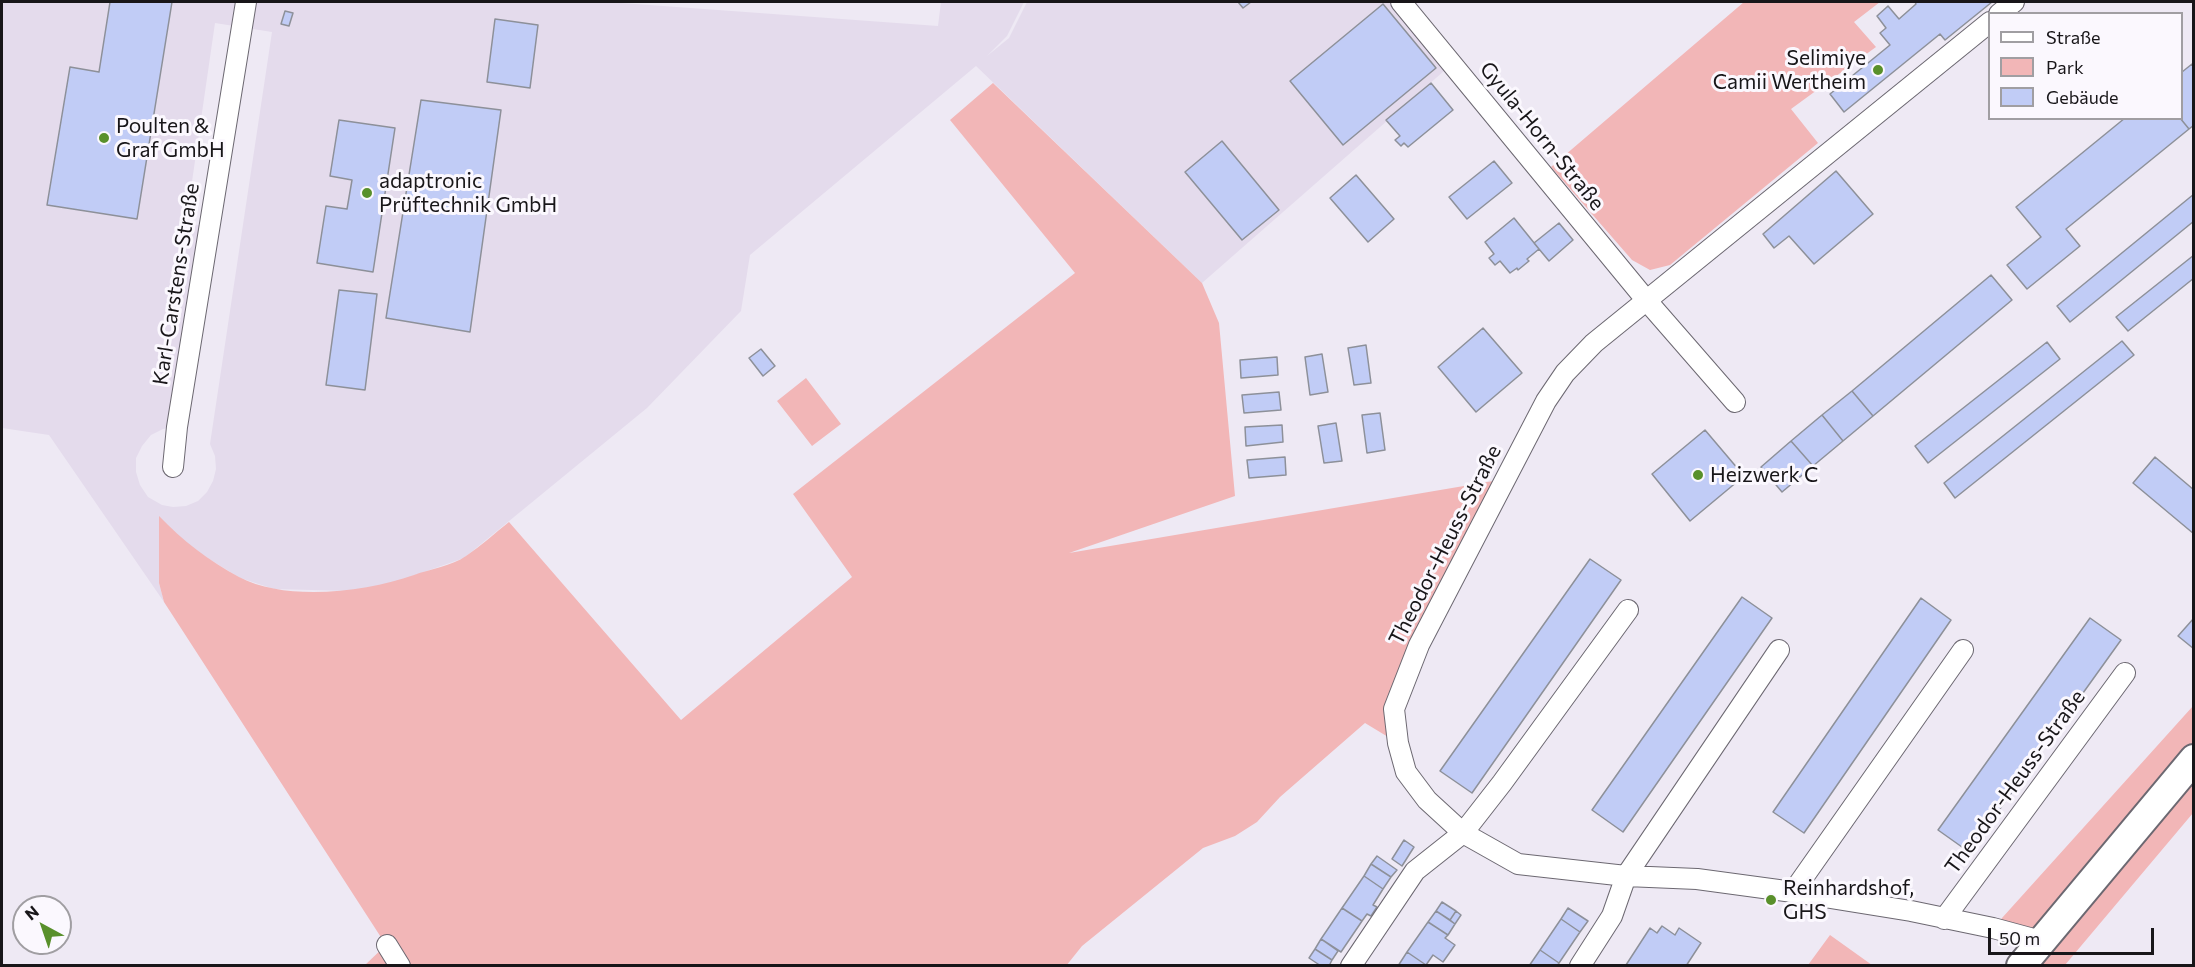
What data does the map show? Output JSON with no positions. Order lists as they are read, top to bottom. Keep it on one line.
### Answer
{"streets":{"street":["Gyula-Horn-Straße","Karl-Carstens-Straße","Theodor-Heuss-Straße"]},"crossings":[["Gyula-Horn-Straße","Theodor-Heuss-Straße"]],"places":["Selimiye Camii Wertheim","Poulten & Graf GmbH","adaptronic Prüftechnik GmbH","Heizwerk C","Reinhardshof, GHS"],"legend":["Straße","Park","Gebäude"],"scale_bar":"50 m","north":"top left"}
